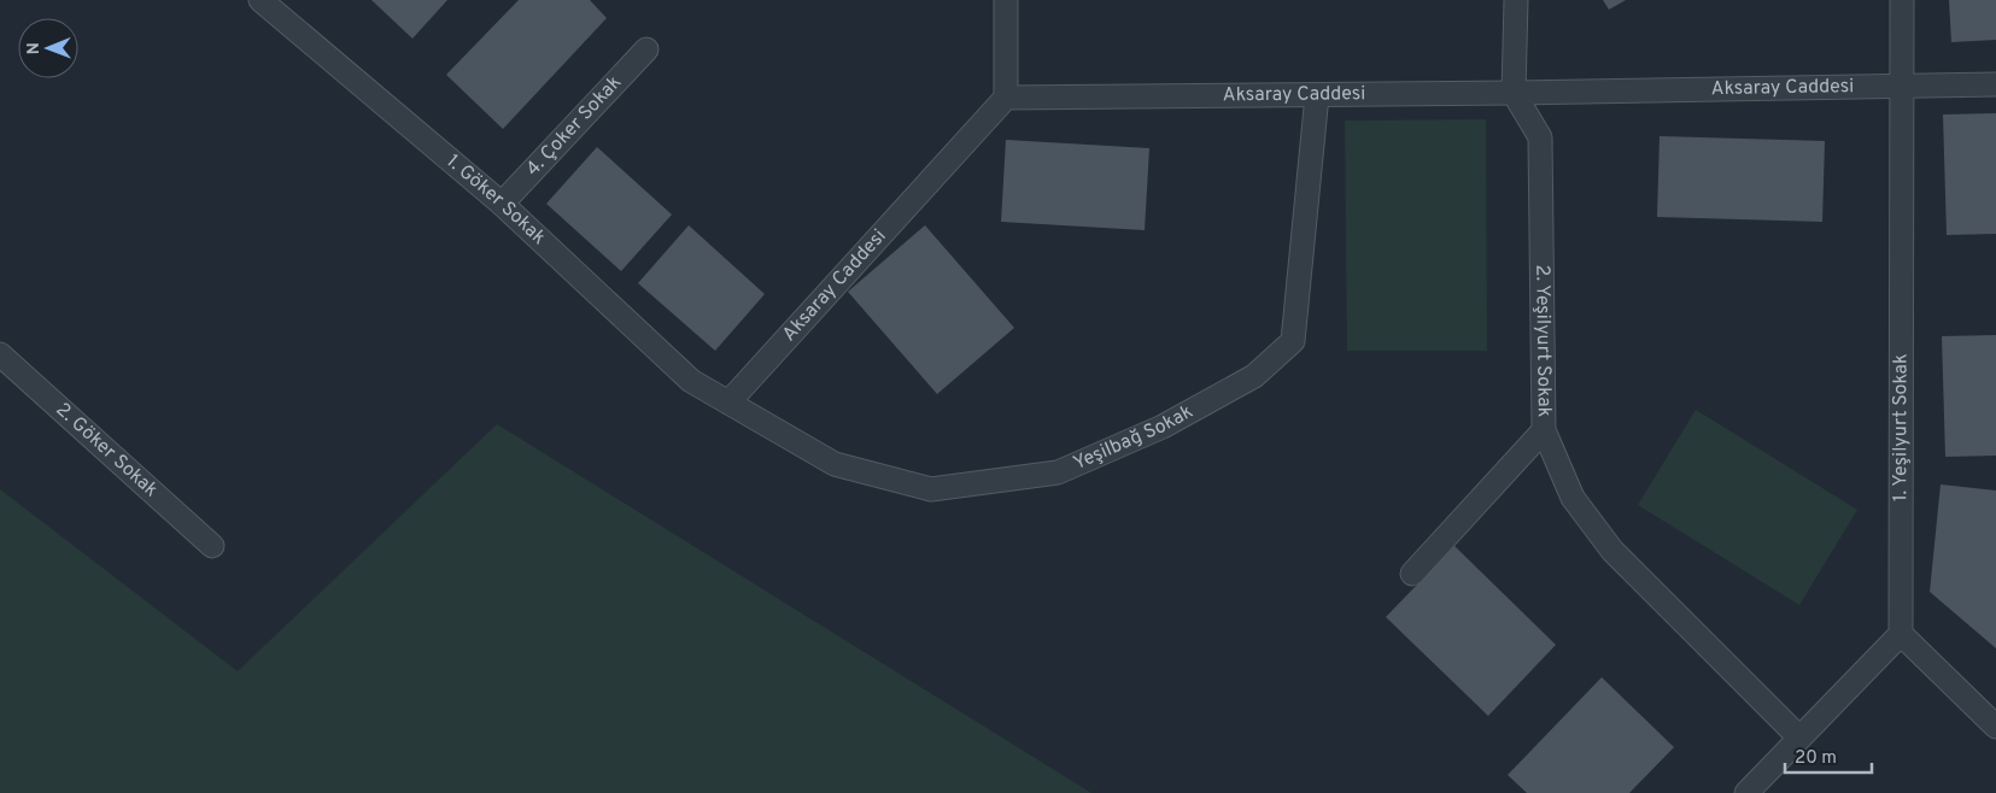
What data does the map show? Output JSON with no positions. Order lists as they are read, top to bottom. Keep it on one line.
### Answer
{"streets":{"street":["Aksaray Caddesi","4. Çoker Sokak","1. Göker Sokak","2. Yeşilyurt Sokak","1. Yeşilyurt Sokak","Yeşilbağ Sokak","2. Göker Sokak"]},"crossings":[["Aksaray Caddesi","1. Göker Sokak"],["Aksaray Caddesi","2. Yeşilyurt Sokak"],["Aksaray Caddesi","1. Yeşilyurt Sokak"],["Aksaray Caddesi","Yeşilbağ Sokak"],["4. Çoker Sokak","1. Göker Sokak"],["1. Göker Sokak","Yeşilbağ Sokak"]],"scale_bar":"20 m","north":"left"}
